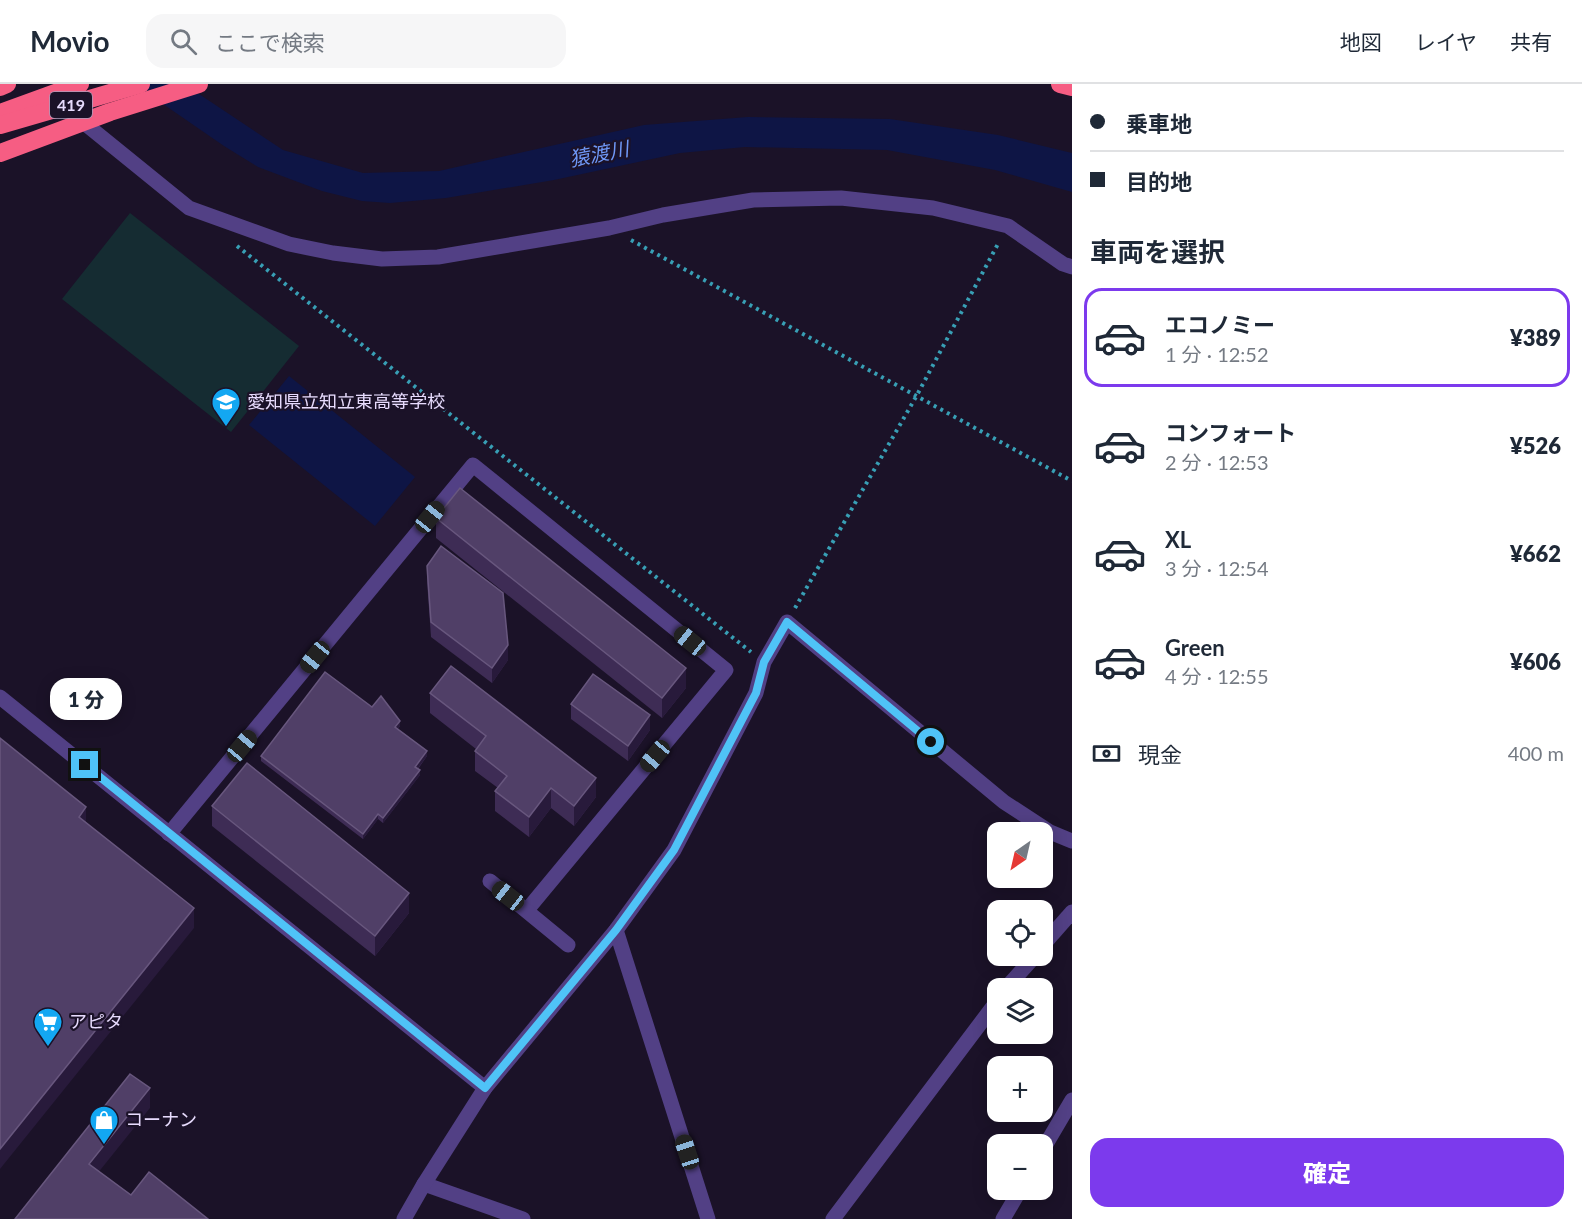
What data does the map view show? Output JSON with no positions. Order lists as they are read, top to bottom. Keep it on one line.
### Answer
{"streets":{"highway":["419"]},"water":["猿渡川"],"places":{"school or university":["愛知県立知立東高等学校"],"supermarket":["アピタ"],"shop":["コーナン"]},"north":"bottom left","page":{"header":"Movio","search":"ここで検索","nav":["地図","レイヤ","共有"],"banner":["乗車地","目的地"],"heading":"車両を選択","list":[{"name":"エコノミー","note":"1 分 · 12:52","value":"¥389"},{"name":"コンフォート","note":"2 分 · 12:53","value":"¥526"},{"name":"XL","note":"3 分 · 12:54","value":"¥662"},{"name":"Green","note":"4 分 · 12:55","value":"¥606"}],"bubble":"1 分","pay":["現金","400 m"],"map_buttons":["+","−"],"buttons":"確定"}}
